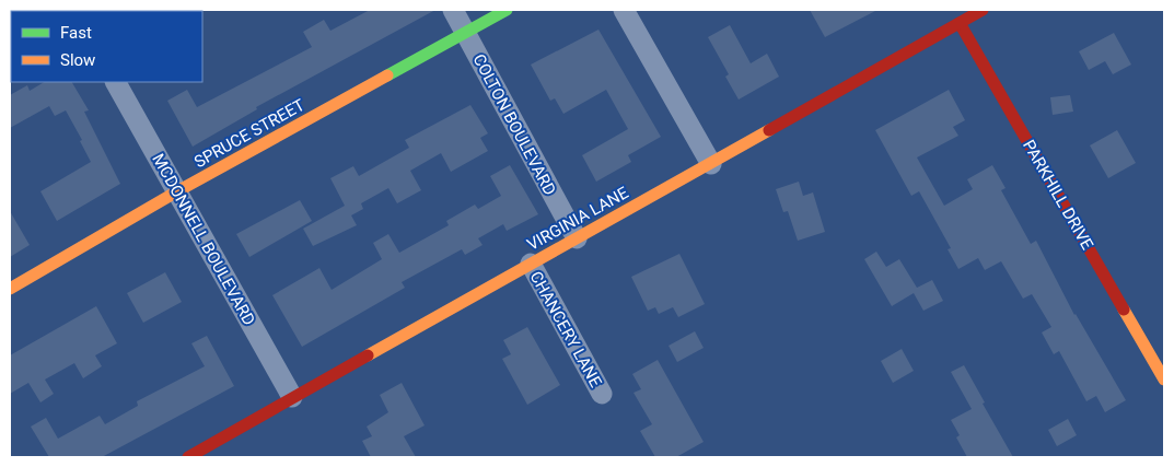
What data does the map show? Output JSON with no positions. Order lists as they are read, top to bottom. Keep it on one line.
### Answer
{"streets":{"street":["COLTON BOULEVARD","SPRUCE STREET","PARKHILL DRIVE","VIRGINIA LANE","MCDONNELL BOULEVARD","CHANCERY LANE"]},"crossings":[["COLTON BOULEVARD","SPRUCE STREET"],["COLTON BOULEVARD","VIRGINIA LANE"],["SPRUCE STREET","MCDONNELL BOULEVARD"],["PARKHILL DRIVE","VIRGINIA LANE"],["VIRGINIA LANE","MCDONNELL BOULEVARD"],["VIRGINIA LANE","CHANCERY LANE"]],"legend":["Fast","Slow"]}
